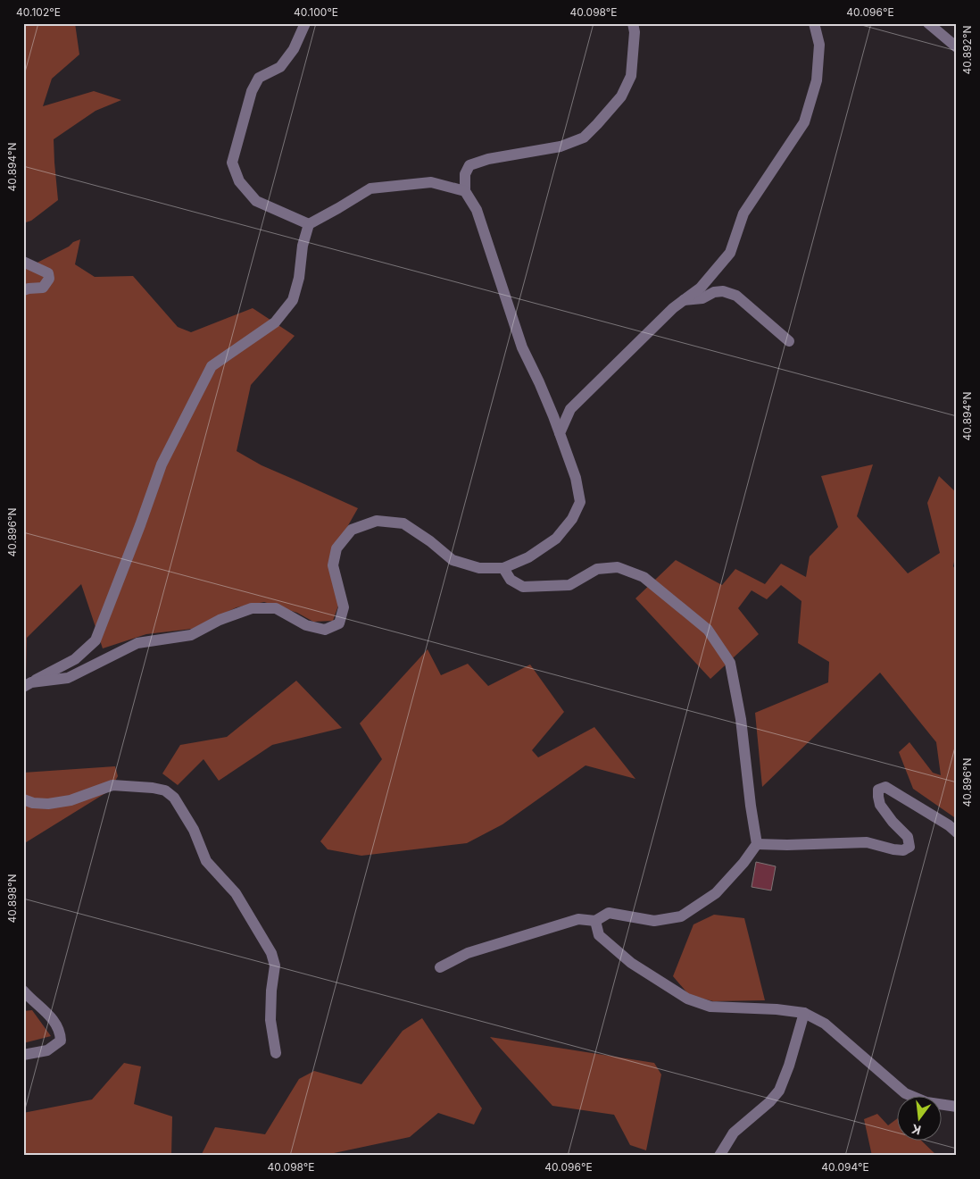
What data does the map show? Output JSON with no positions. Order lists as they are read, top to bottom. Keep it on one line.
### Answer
{"north":"bottom","coordinates":["40.102°E","40.100°E","40.098°E","40.096°E","40.892°N","40.894°N","40.896°N","40.898°N","40.094°E"]}
